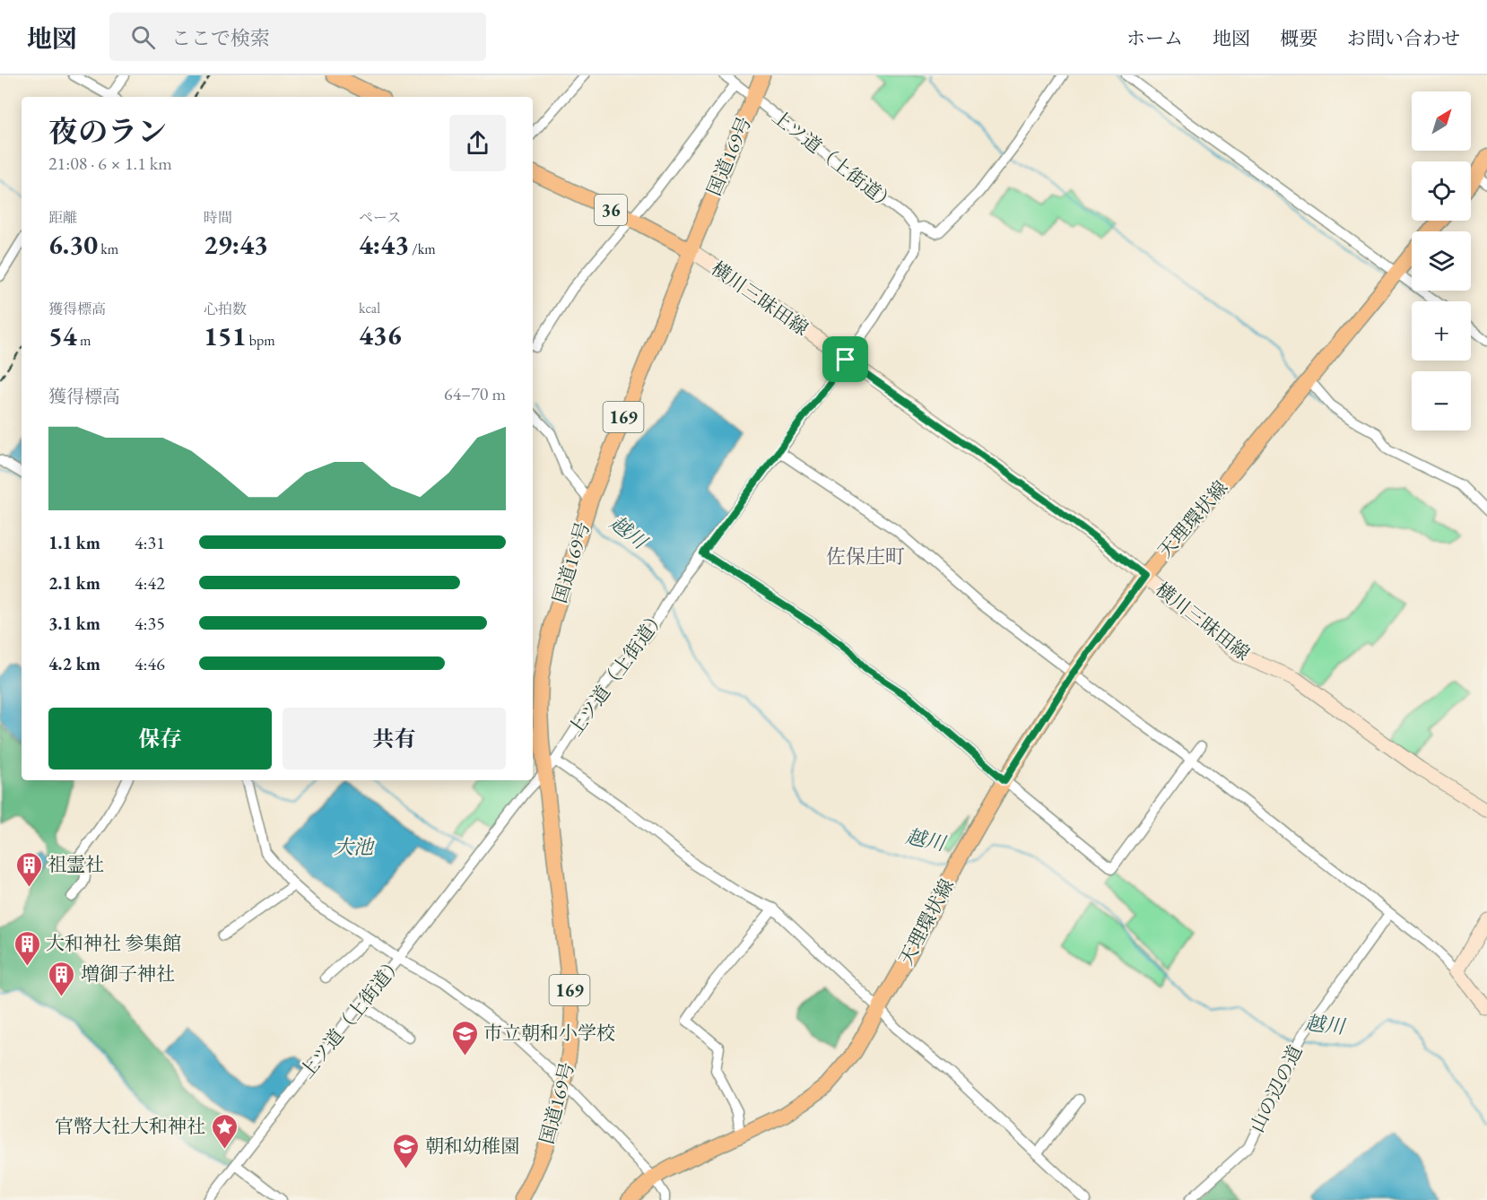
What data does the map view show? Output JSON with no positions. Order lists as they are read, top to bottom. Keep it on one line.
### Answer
{"streets":{"main road":["国道169号","36","横川三昧田線","169","天理環状線"],"street":["上ツ道（上街道）","山の辺の道"]},"crossings":[["国道169号","上ツ道（上街道）"],["国道169号","36"],["国道169号","横川三昧田線"],["上ツ道（上街道）","横川三昧田線"],["36","横川三昧田線"],["横川三昧田線","天理環状線"]],"districts":["佐保庄町"],"water":["越川","大池"],"places":{"building":["祖霊社","大和神社 参集館","増御子神社"],"school or university":["市立朝和小学校","朝和幼稚園"],"place":["官幣大社大和神社"]},"north":"top right","page":{"header":"地図","search":"ここで検索","nav":["ホーム","地図","概要","お問い合わせ"],"map_buttons":["+","−"],"heading":["夜のラン","21:08 · 6 × 1.1 km"],"stats":[["距離","6.30 km"],["時間","29:43"],["ペース","4:43 /km"],["獲得標高","54 m"],["心拍数","151 bpm"],["kcal","436"]],"chart":["獲得標高","64–70 m"],"list":[{"name":"1.1 km","note":"4:31"},{"name":"2.1 km","note":"4:42"},{"name":"3.1 km","note":"4:35"},{"name":"4.2 km","note":"4:46"}],"buttons":["保存","共有"]}}
